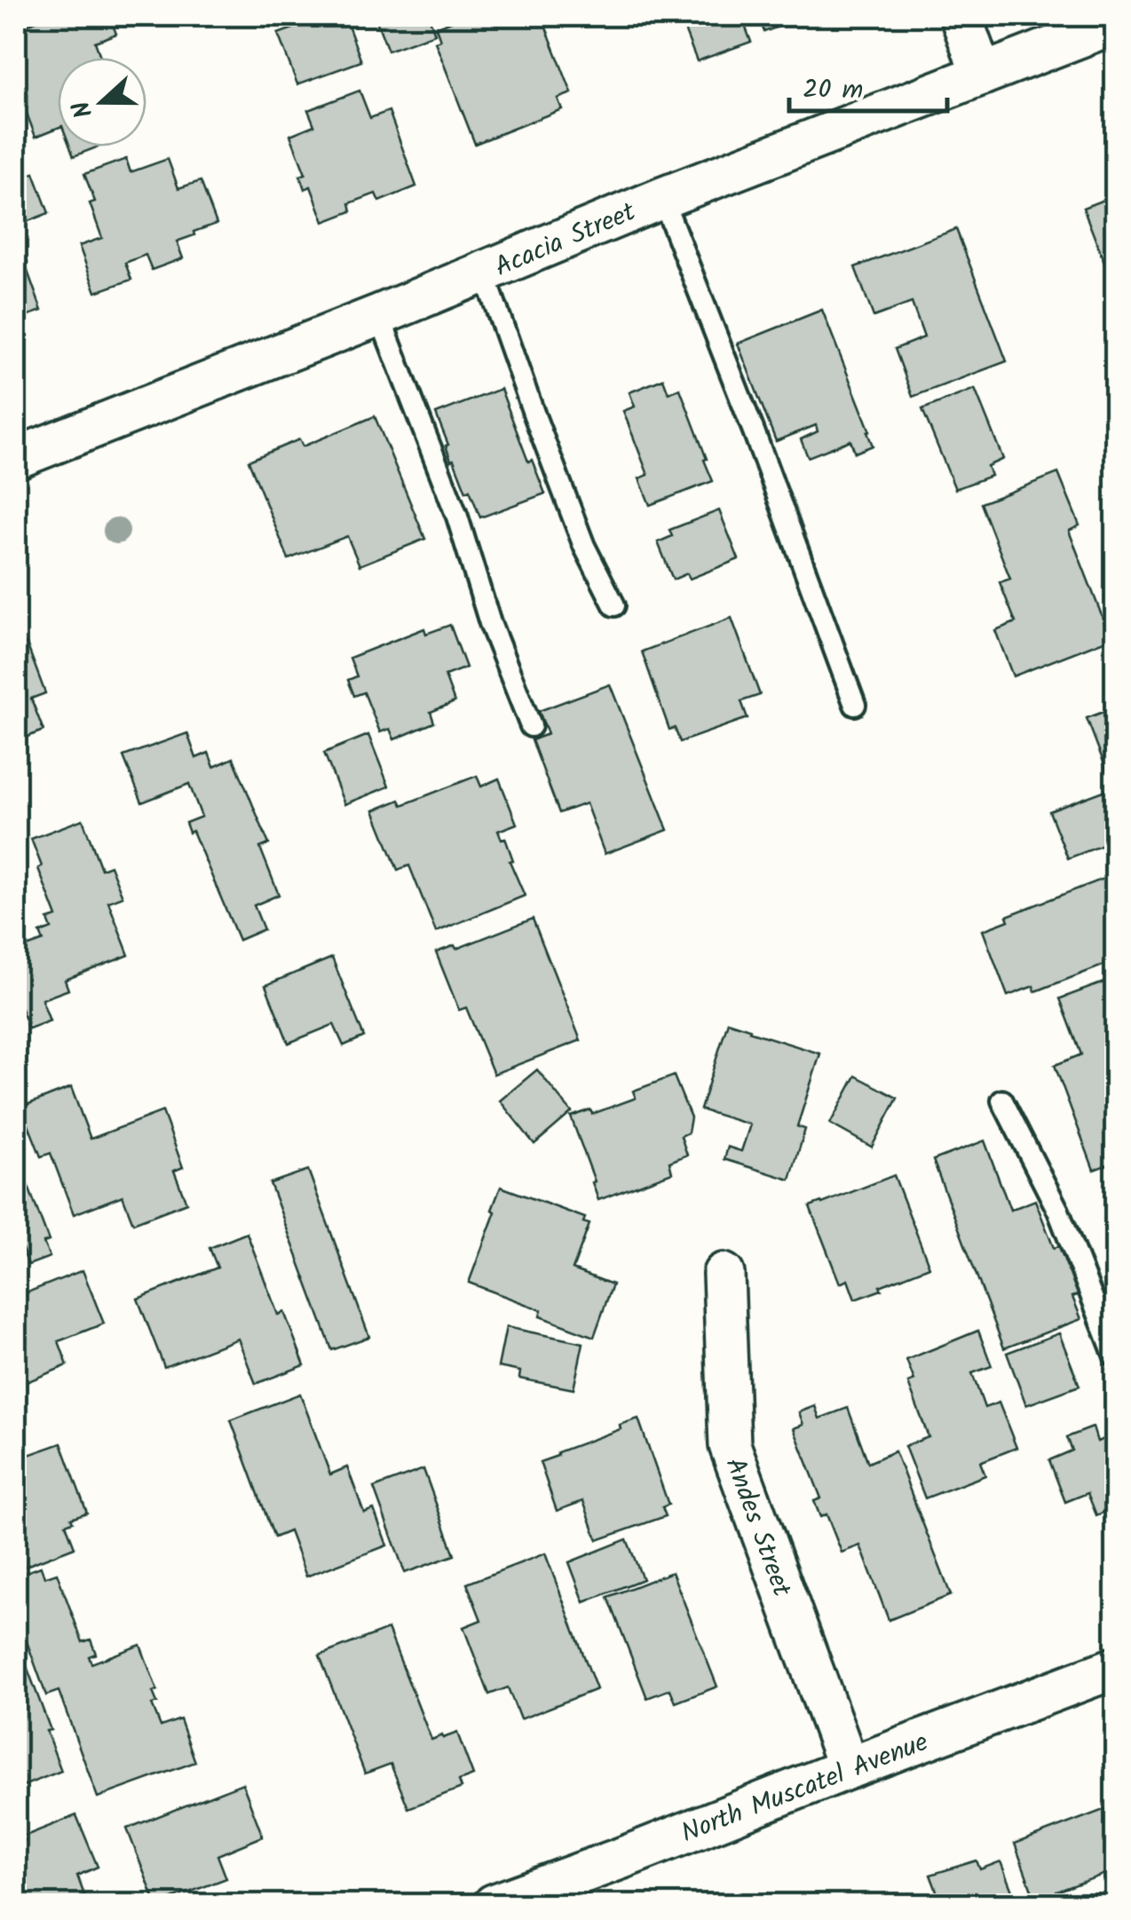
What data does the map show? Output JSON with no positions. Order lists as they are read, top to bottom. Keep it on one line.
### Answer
{"streets":{"street":["Acacia Street","Andes Street","North Muscatel Avenue"]},"crossings":[["Andes Street","North Muscatel Avenue"]],"scale_bar":"20 m","north":"left"}
